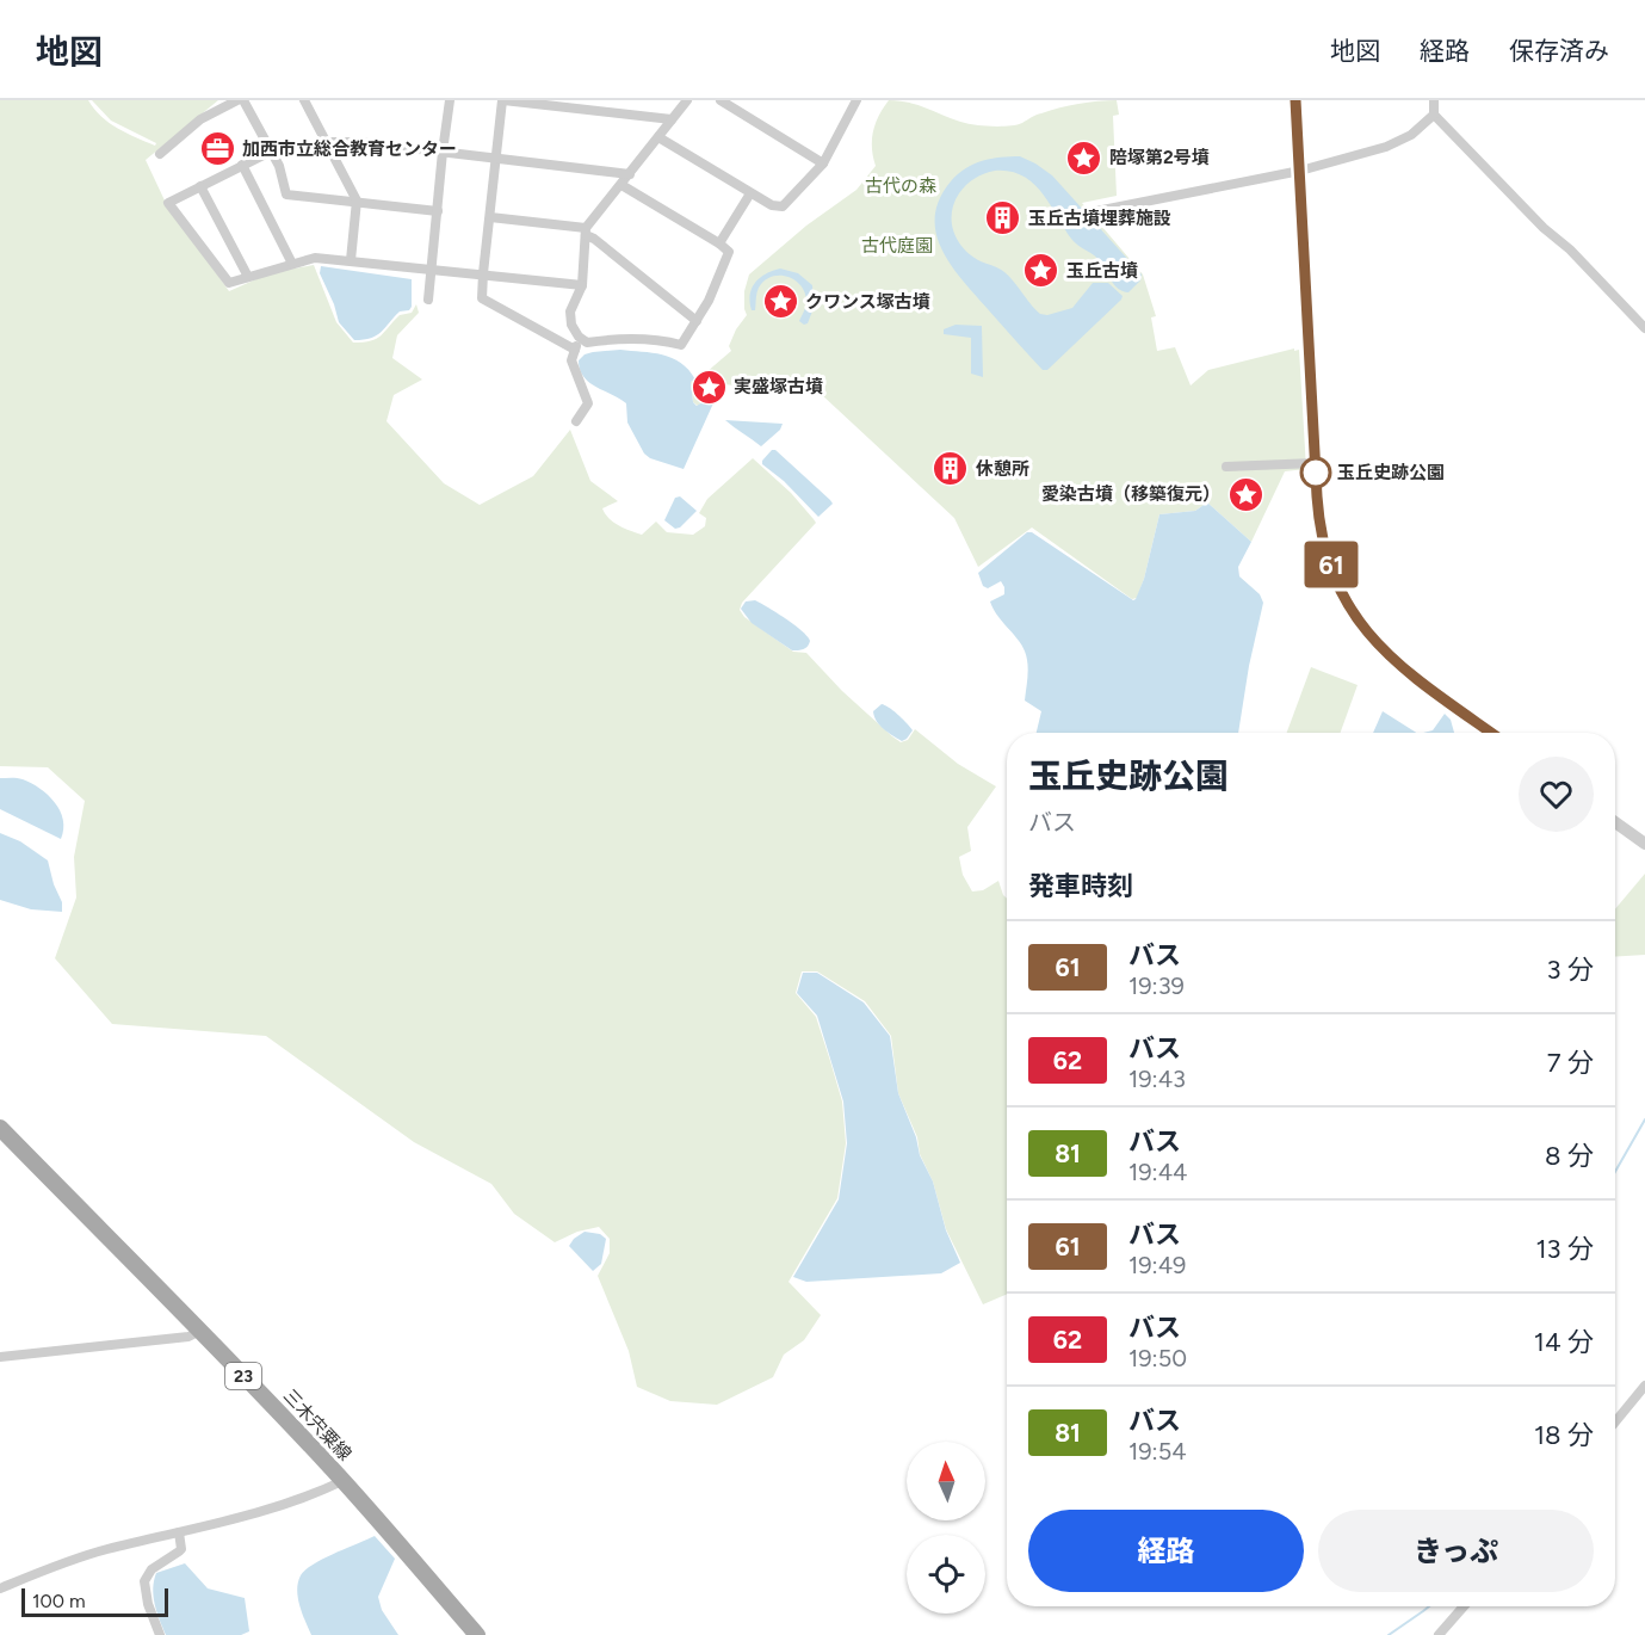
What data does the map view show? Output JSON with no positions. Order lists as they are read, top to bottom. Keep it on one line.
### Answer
{"streets":{"main road":["23","三木宍粟線"]},"parks":["古代の森","古代庭園"],"places":{"office":["加西市立総合教育センター"],"place":["陪塚第2号墳","玉丘古墳","クワンス塚古墳","実盛塚古墳","愛染古墳（移築復元）"],"building":["玉丘古墳埋葬施設","休憩所"],"other":["玉丘史跡公園"]},"lines":["bus line 61"],"scale_bar":"100 m","north":"top","page":{"header":"地図","nav":["地図","経路","保存済み"],"on_map":"61","heading":[["玉丘史跡公園","バス"],"発車時刻"],"list":[{"mark":"61","name":"バス","note":"19:39","value":"3 分"},{"mark":"62","name":"バス","note":"19:43","value":"7 分"},{"mark":"81","name":"バス","note":"19:44","value":"8 分"},{"mark":"61","name":"バス","note":"19:49","value":"13 分"},{"mark":"62","name":"バス","note":"19:50","value":"14 分"},{"mark":"81","name":"バス","note":"19:54","value":"18 分"}],"buttons":["経路","きっぷ"],"scale":"100 m"}}
